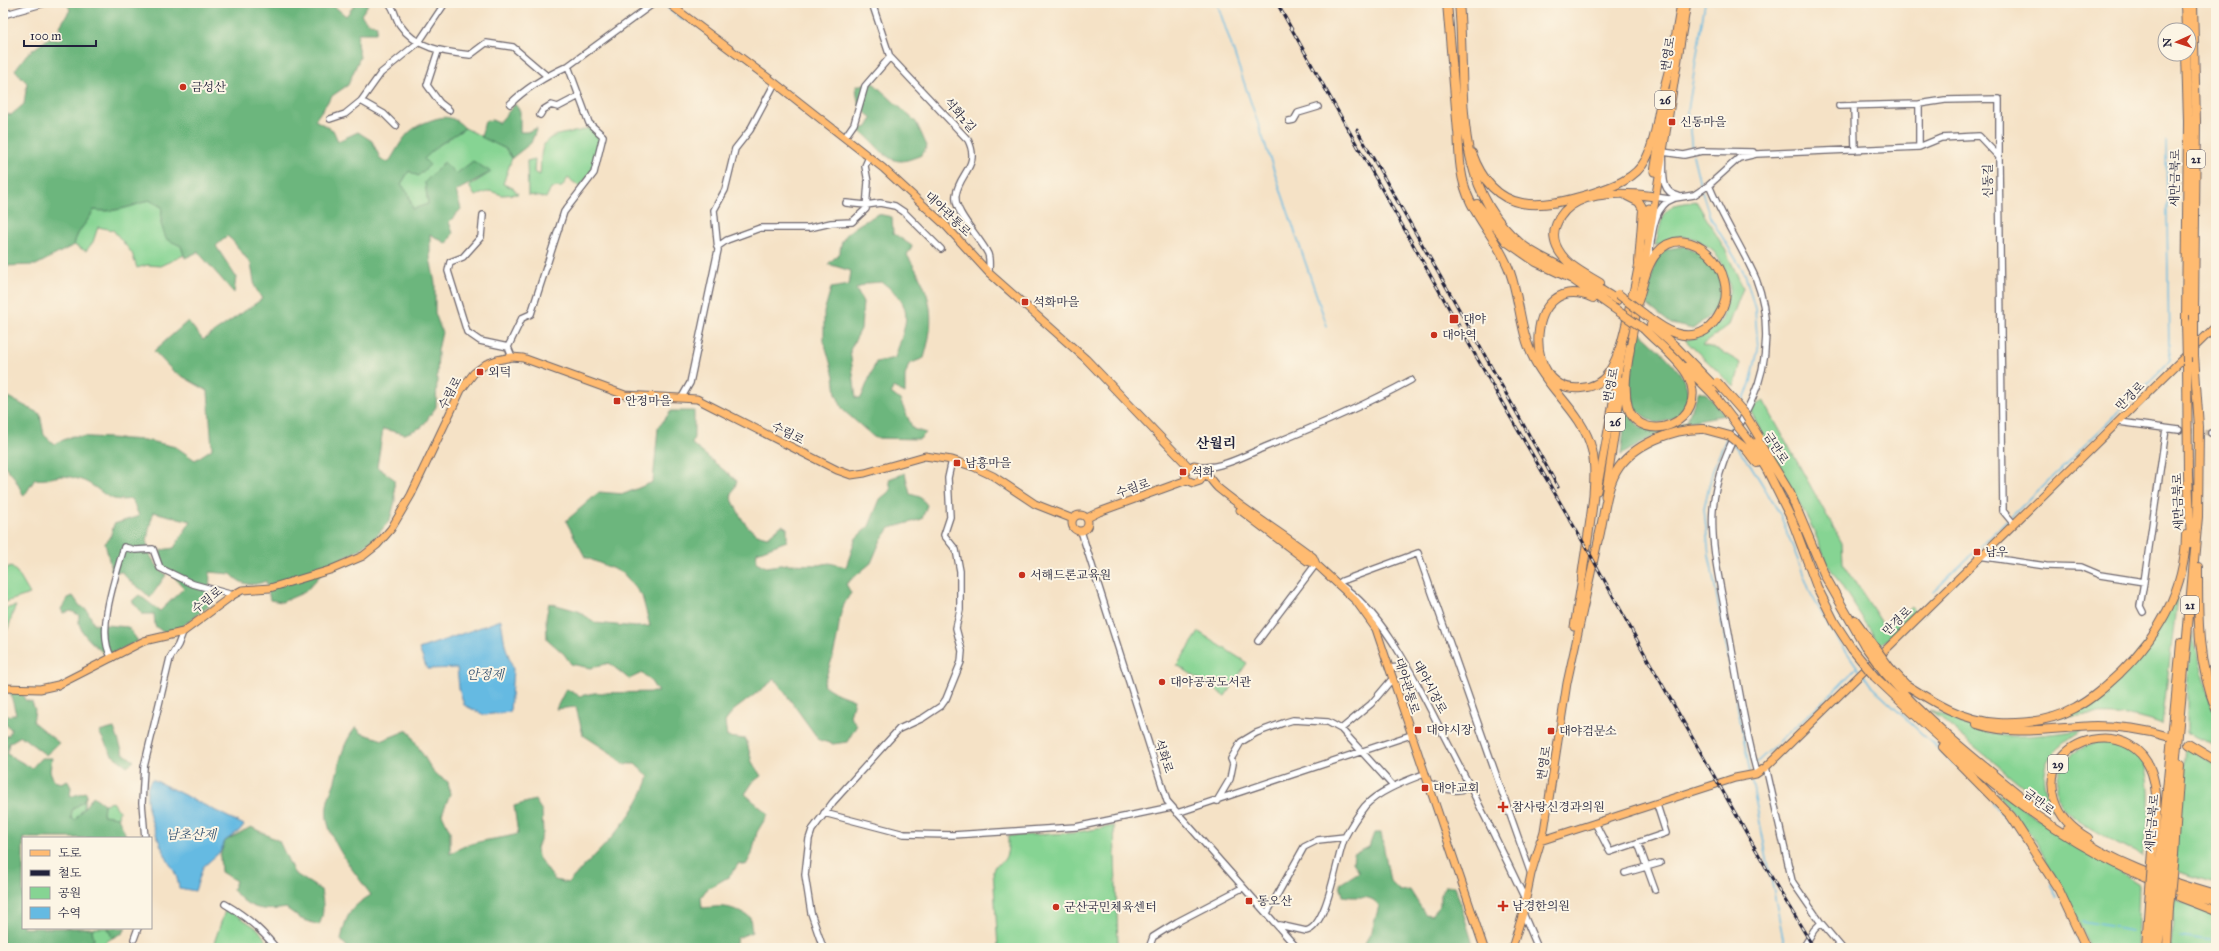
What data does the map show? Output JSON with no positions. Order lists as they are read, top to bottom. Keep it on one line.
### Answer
{"streets":{"highway":["21","새만금북로","금만로","29"],"main road":["번영로","26","대야관통로","수림로","만경로"],"street":["석화2길","신동길","대야시장로","석화로"]},"crossings":[["번영로","신동길"],["번영로","만경로"],["번영로","대야시장로"],["석화2길","대야관통로"],["새만금북로","29"],["신동길","만경로"],["대야관통로","수림로"],["대야관통로","대야시장로"],["수림로","석화로"],["금만로","29"]],"districts":["산월리"],"water":["안정제","남초산제"],"places":{"other":["금성산","대야역","서해드론교육원","대야공공도서관","군산국민체육센터"],"transit":["신동마을","석화마을","대야","외덕","안정마을","남흥마을","석화","남우","대야시장","대야검문소","대야교회","동오산"],"health":["참사랑신경과의원","남경한의원"]},"legend":["도로","철도","공원","수역"],"scale_bar":"100 m","north":"left"}
